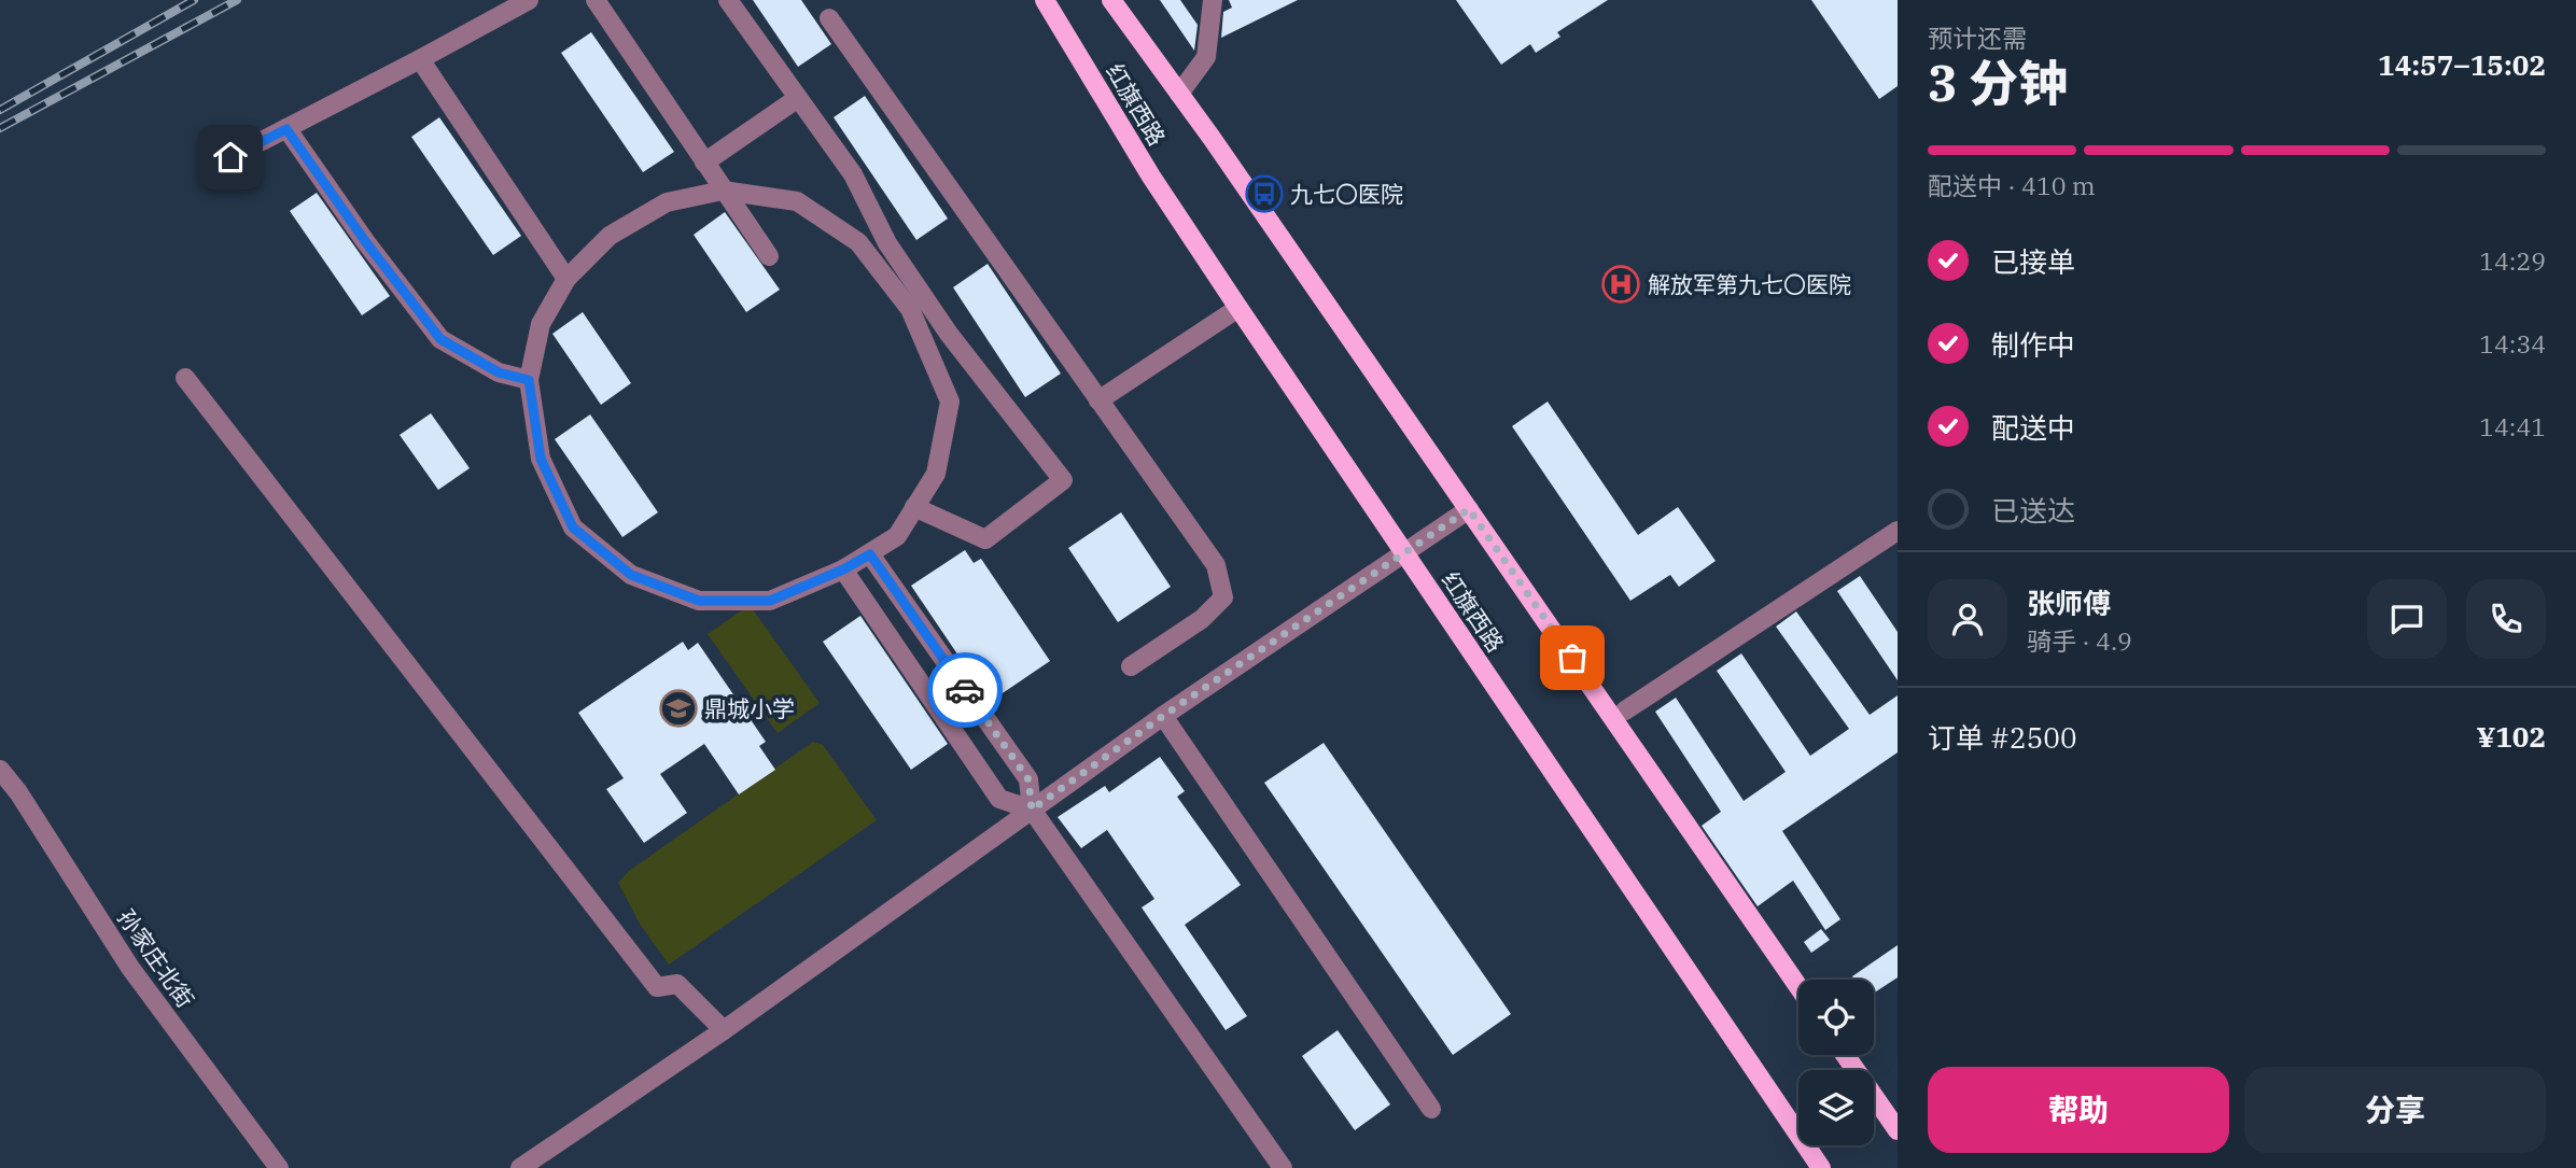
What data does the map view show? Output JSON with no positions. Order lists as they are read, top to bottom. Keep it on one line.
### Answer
{"streets":{"main road":["红旗西路"],"street":["孙家庄北街"]},"places":{"bus stop":["九七〇医院"],"hospital":["解放军第九七〇医院"],"school or university":["鼎城小学"]},"page":{"heading":["3 分钟","预计还需","14:57–15:02"],"panel":["张师傅","骑手 · 4.9","订单 #2500","¥102"],"bar":"配送中 · 410 m","list":[["已接单","14:29"],["制作中","14:34"],["配送中","14:41"],"已送达"],"buttons":["帮助","分享"]}}
